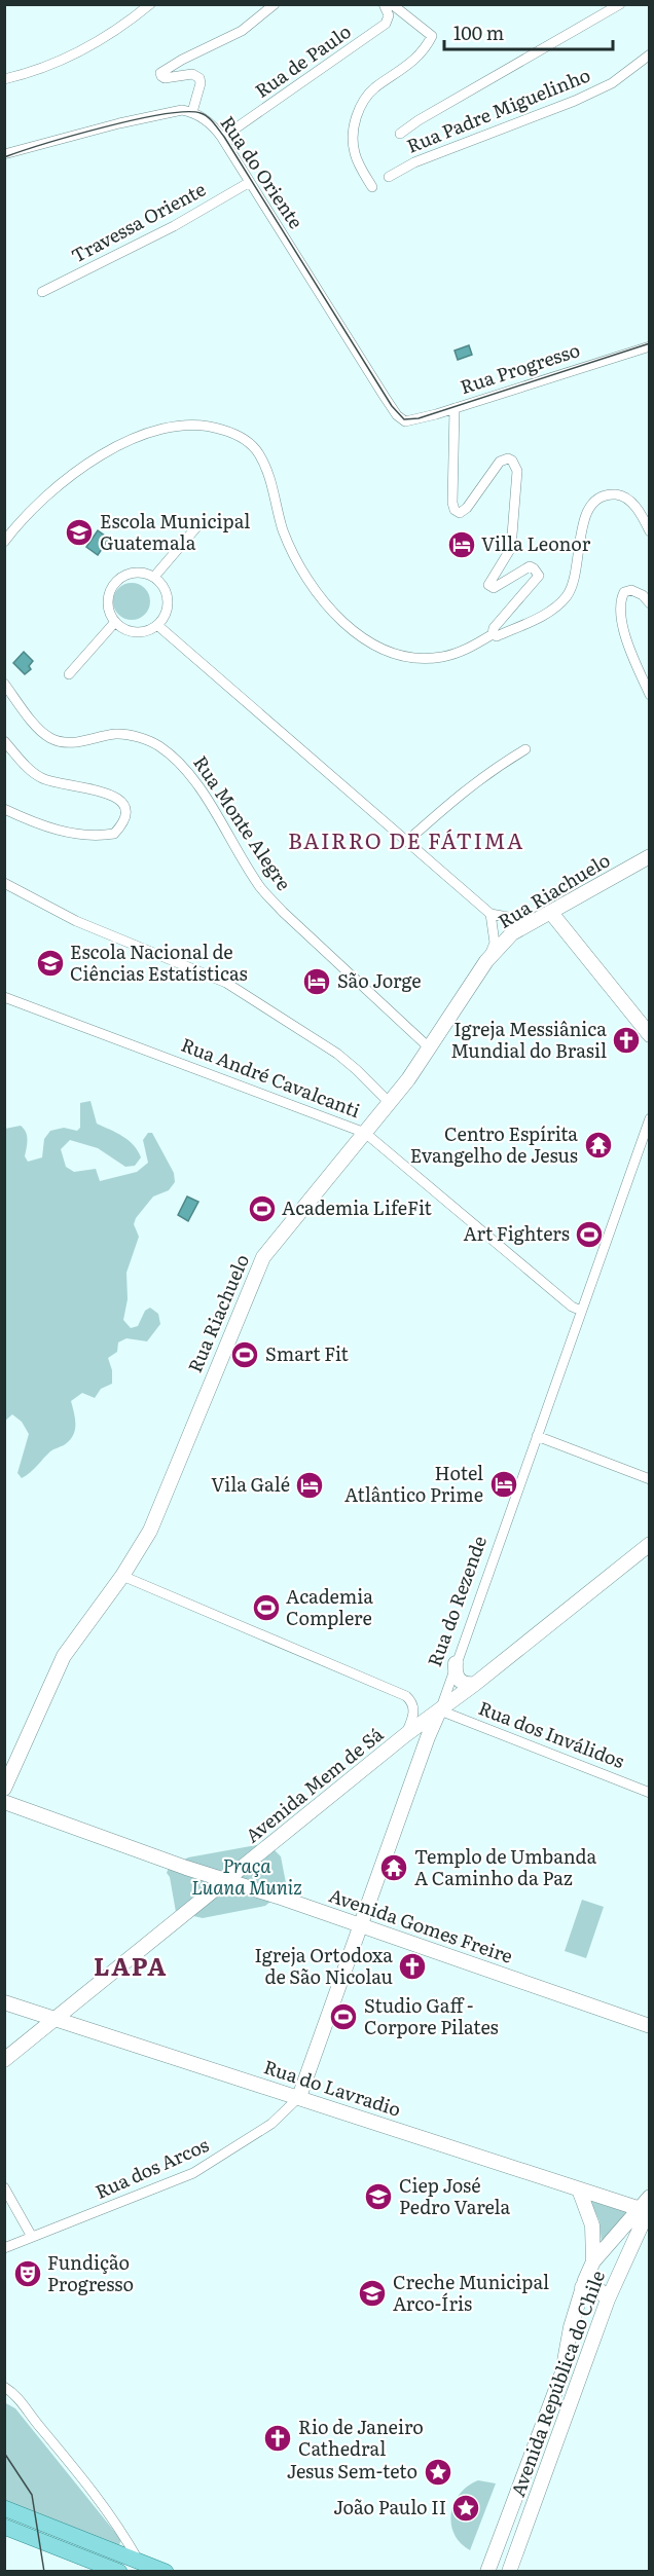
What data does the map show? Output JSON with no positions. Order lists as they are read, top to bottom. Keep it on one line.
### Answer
{"streets":{"main road":["Rua Riachuelo","Rua do Rezende","Avenida Mem de Sá","Avenida Gomes Freire","Rua do Lavradio","Avenida República do Chile"],"street":["Rua de Paulo","Rua Padre Miguelinho","Rua do Oriente","Travessa Oriente","Rua Progresso","Rua Monte Alegre","Rua André Cavalcanti","Rua dos Inválidos","Rua dos Arcos"]},"crossings":[["Rua de Paulo","Rua do Oriente"],["Rua do Oriente","Travessa Oriente"],["Rua do Oriente","Rua Progresso"],["Rua Monte Alegre","Rua Riachuelo"],["Rua Riachuelo","Rua André Cavalcanti"],["Rua André Cavalcanti","Rua do Rezende"],["Rua do Rezende","Rua dos Inválidos"],["Rua do Rezende","Avenida Mem de Sá"],["Rua do Rezende","Avenida Gomes Freire"],["Rua do Rezende","Rua do Lavradio"],["Rua do Rezende","Rua dos Arcos"],["Rua dos Inválidos","Avenida Mem de Sá"],["Avenida Mem de Sá","Avenida Gomes Freire"],["Avenida Mem de Sá","Rua do Lavradio"],["Rua do Lavradio","Rua dos Arcos"],["Rua do Lavradio","Avenida República do Chile"]],"districts":["BAIRRO DE FÁTIMA","LAPA"],"parks":["Praça Luana Muniz"],"places":{"school or university":["Escola Municipal Guatemala","Escola Nacional de Ciências Estatísticas","Ciep José Pedro Varela","Creche Municipal Arco-Íris"],"hotel":["Villa Leonor","São Jorge","Hotel Atlântico Prime","Vila Galé"],"church":["Igreja Messiânica Mundial do Brasil","Igreja Ortodoxa de São Nicolau","Rio de Janeiro Cathedral"],"temple":["Centro Espírita Evangelho de Jesus","Templo de Umbanda A Caminho da Paz"],"sports":["Academia LifeFit","Art Fighters","Smart Fit","Academia Complere","Studio Gaff - Corpore Pilates"],"theatre":["Fundição Progresso"],"place":["Jesus Sem-teto","João Paulo II"]},"scale_bar":"100 m"}
